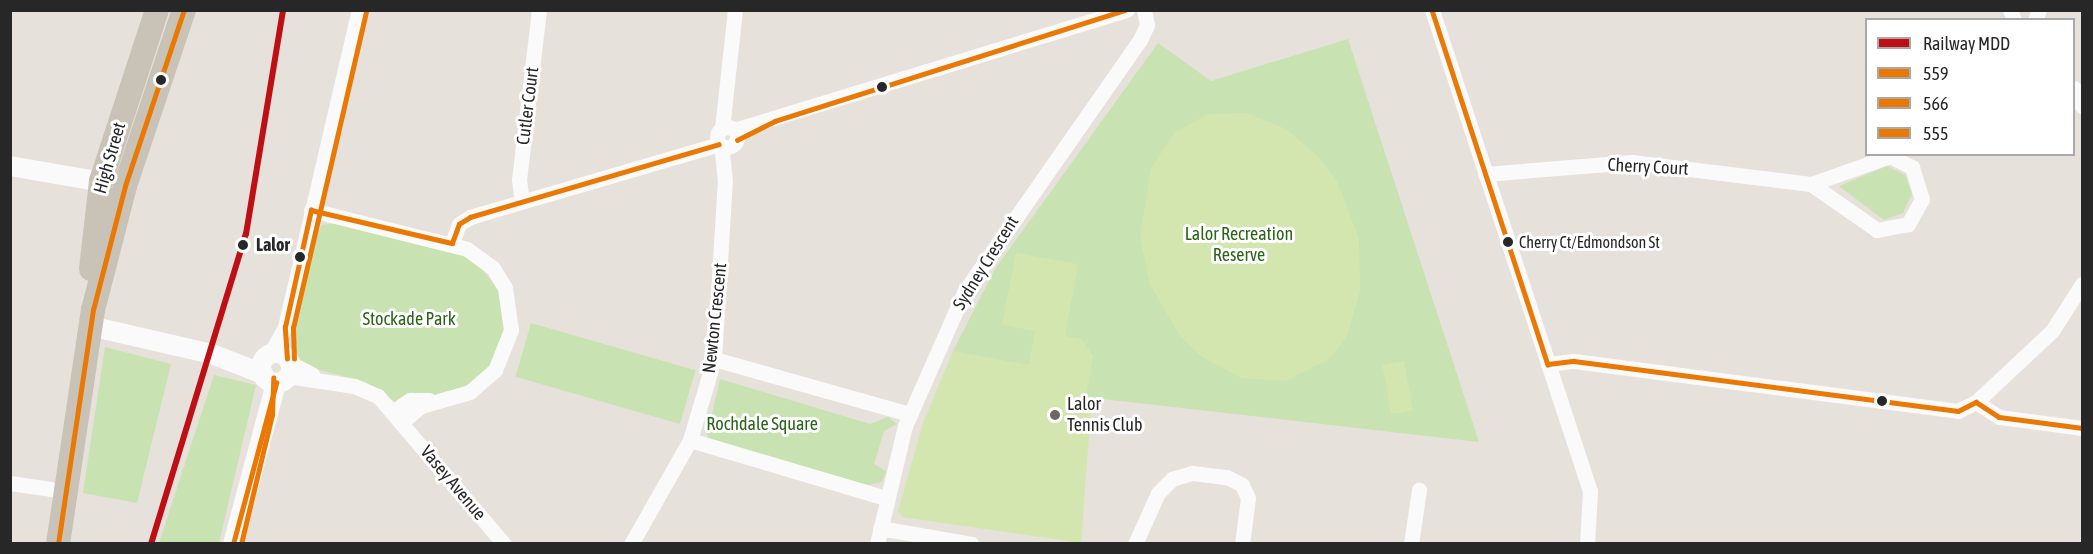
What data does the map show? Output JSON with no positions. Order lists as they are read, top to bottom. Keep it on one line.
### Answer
{"streets":{"main road":["High Street"],"street":["Cutler Court","Cherry Court","Sydney Crescent","Newton Crescent","Vasey Avenue"]},"parks":["Lalor Recreation Reserve","Stockade Park","Rochdale Square"],"places":["Cherry Ct/Edmondson St","Lalor","Lalor Tennis Club"],"lines":["rail line MDD","transit line 559","transit line 555","transit line 566"],"legend":["Railway MDD","559","566","555"]}
